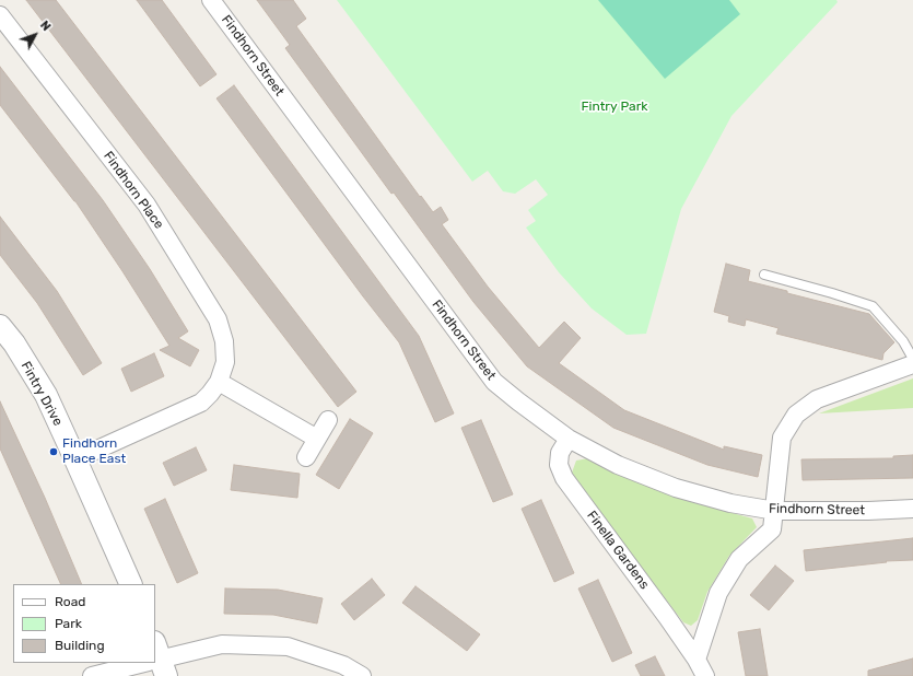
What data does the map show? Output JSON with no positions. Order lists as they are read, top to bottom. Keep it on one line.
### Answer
{"streets":{"street":["Findhorn Street","Findhorn Place","Fintry Drive","Finella Gardens"]},"crossings":[["Findhorn Street","Finella Gardens"],["Findhorn Place","Fintry Drive"]],"parks":["Fintry Park"],"places":["Findhorn Place East"],"legend":["Road","Park","Building"],"north":"top right"}
